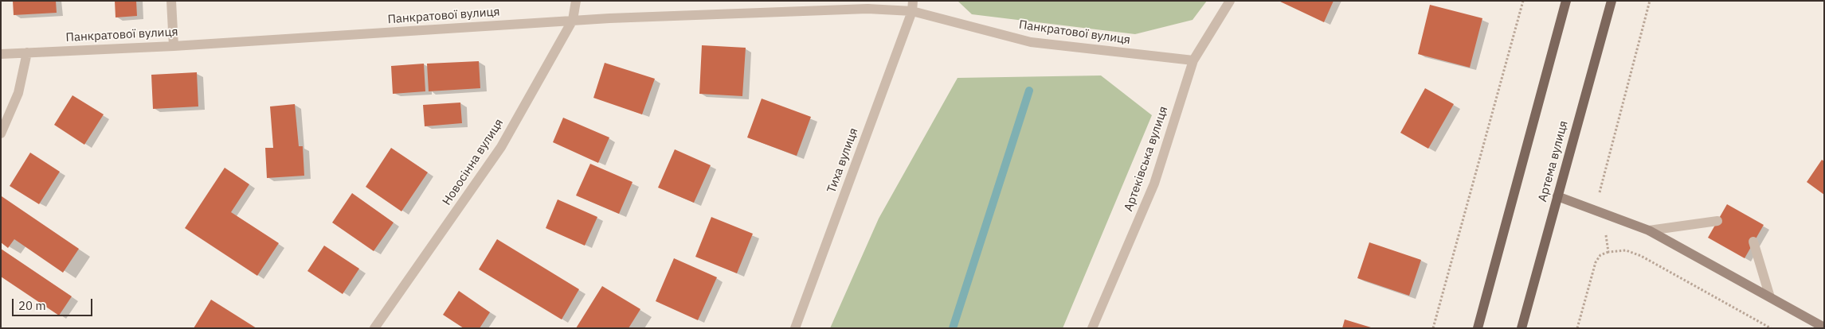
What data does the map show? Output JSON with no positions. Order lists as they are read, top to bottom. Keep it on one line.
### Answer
{"streets":{"main road":["Артема вулиця"],"street":["Панкратової вулиця","Артеківська вулиця","Тиха вулиця","Новосінна вулиця"]},"crossings":[["Панкратової вулиця","Артеківська вулиця"],["Панкратової вулиця","Тиха вулиця"],["Панкратової вулиця","Новосінна вулиця"]],"scale_bar":"20 m"}
